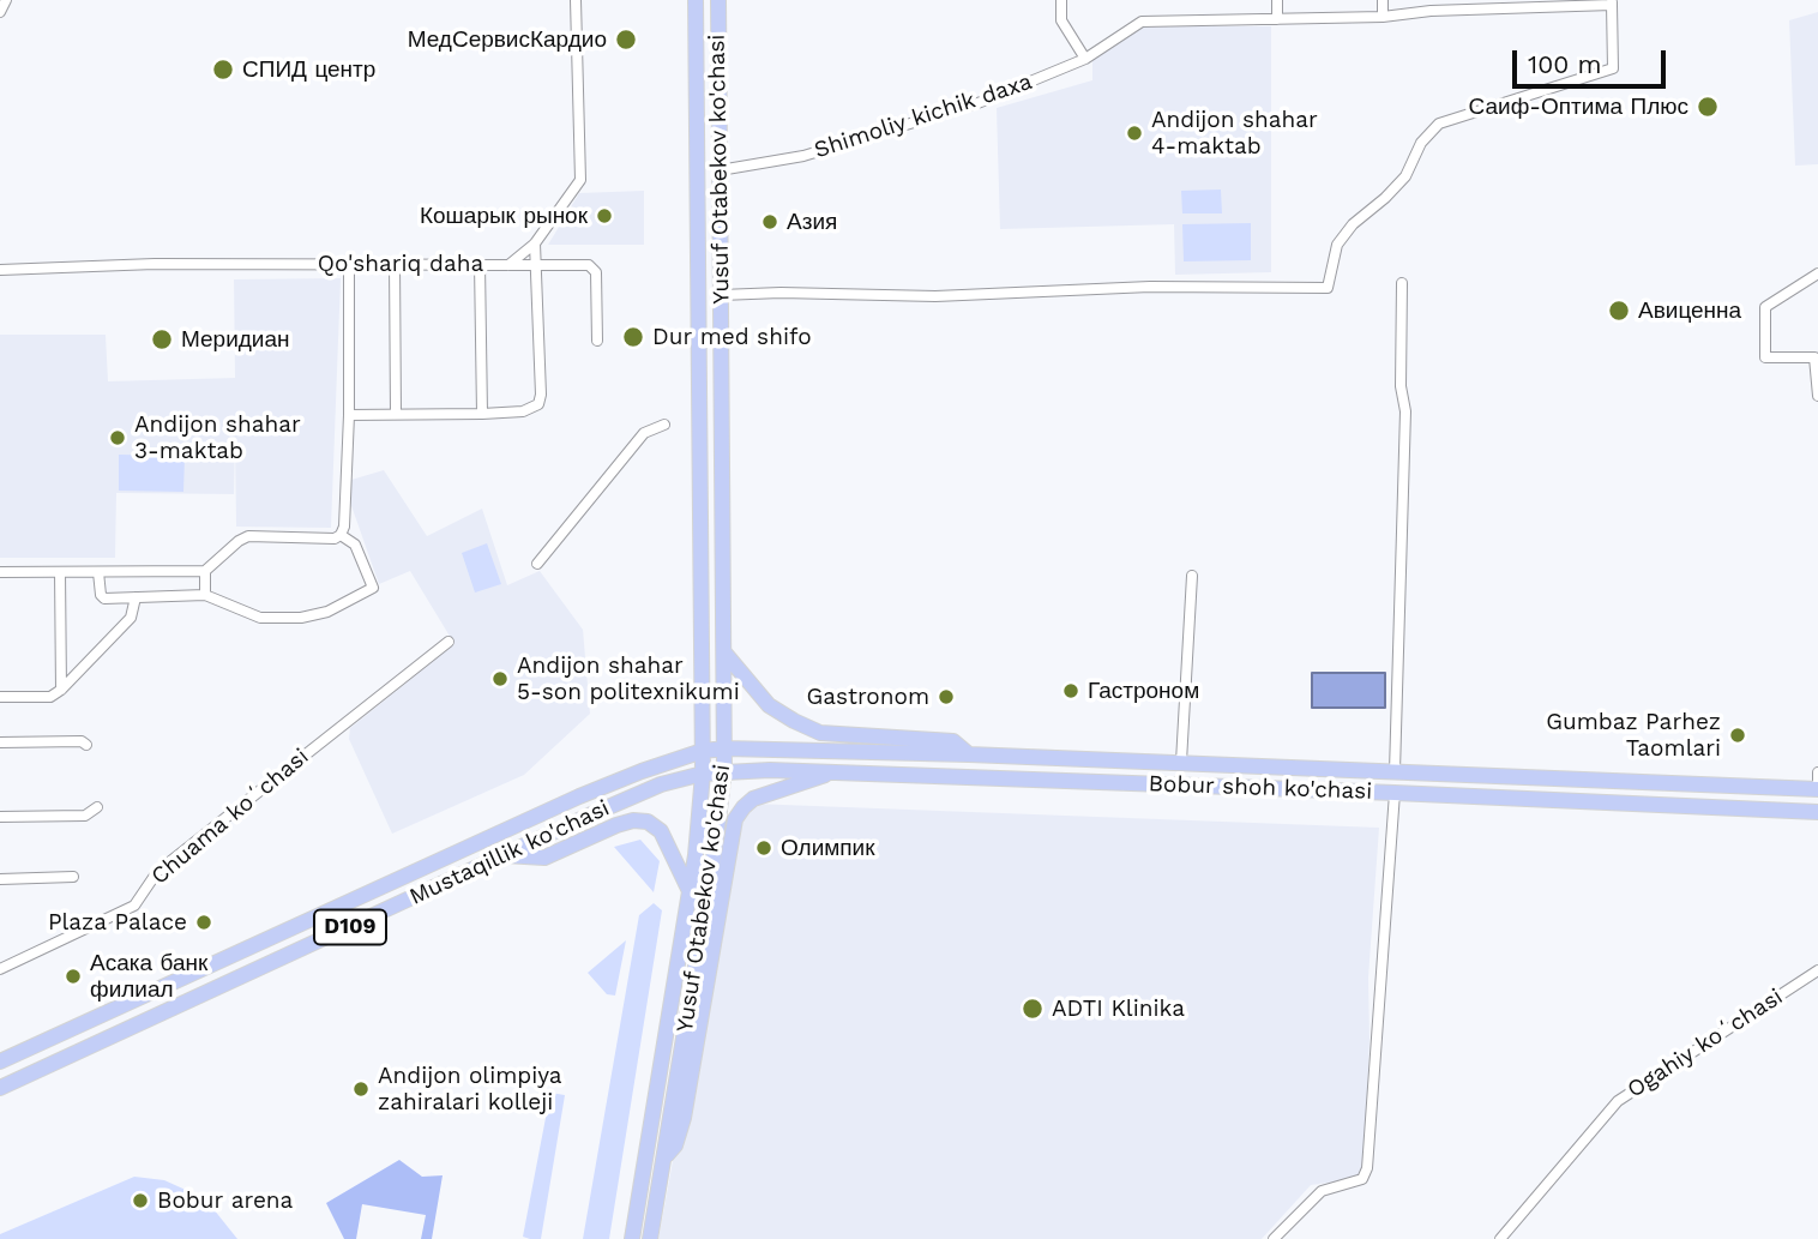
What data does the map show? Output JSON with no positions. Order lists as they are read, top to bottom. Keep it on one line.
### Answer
{"streets":{"main road":["Yusuf Otabekov ko'chasi","Bobur shoh ko'chasi","Mustaqillik ko'chasi","D109"],"street":["Shimoliy kichik daxa","Qo'shariq daha","Chuama koʻchasi","Ogahiy koʻchasi"]},"crossings":[["Shimoliy kichik daxa","Yusuf Otabekov ko'chasi"],["Yusuf Otabekov ko'chasi","Bobur shoh ko'chasi"],["Yusuf Otabekov ko'chasi","Mustaqillik ko'chasi"],["Bobur shoh ko'chasi","Mustaqillik ko'chasi"]],"places":["МедСервисКардио","СПИД центр","Саиф-Оптима Плюс","Andijon shahar 4-maktab","Кошарык рынок","Азия","Авиценна","Dur med shifo","Меридиан","Andijon shahar 3-maktab","Andijon shahar 5-son politexnikumi","Гастроном","Gastronom","Gumbaz Parhez Taomlari","Олимпик","Plaza Palace","Асака банк филиал","ADTI Klinika","Andijon olimpiya zahiralari kolleji","Bobur arena"],"scale_bar":"100 m"}
